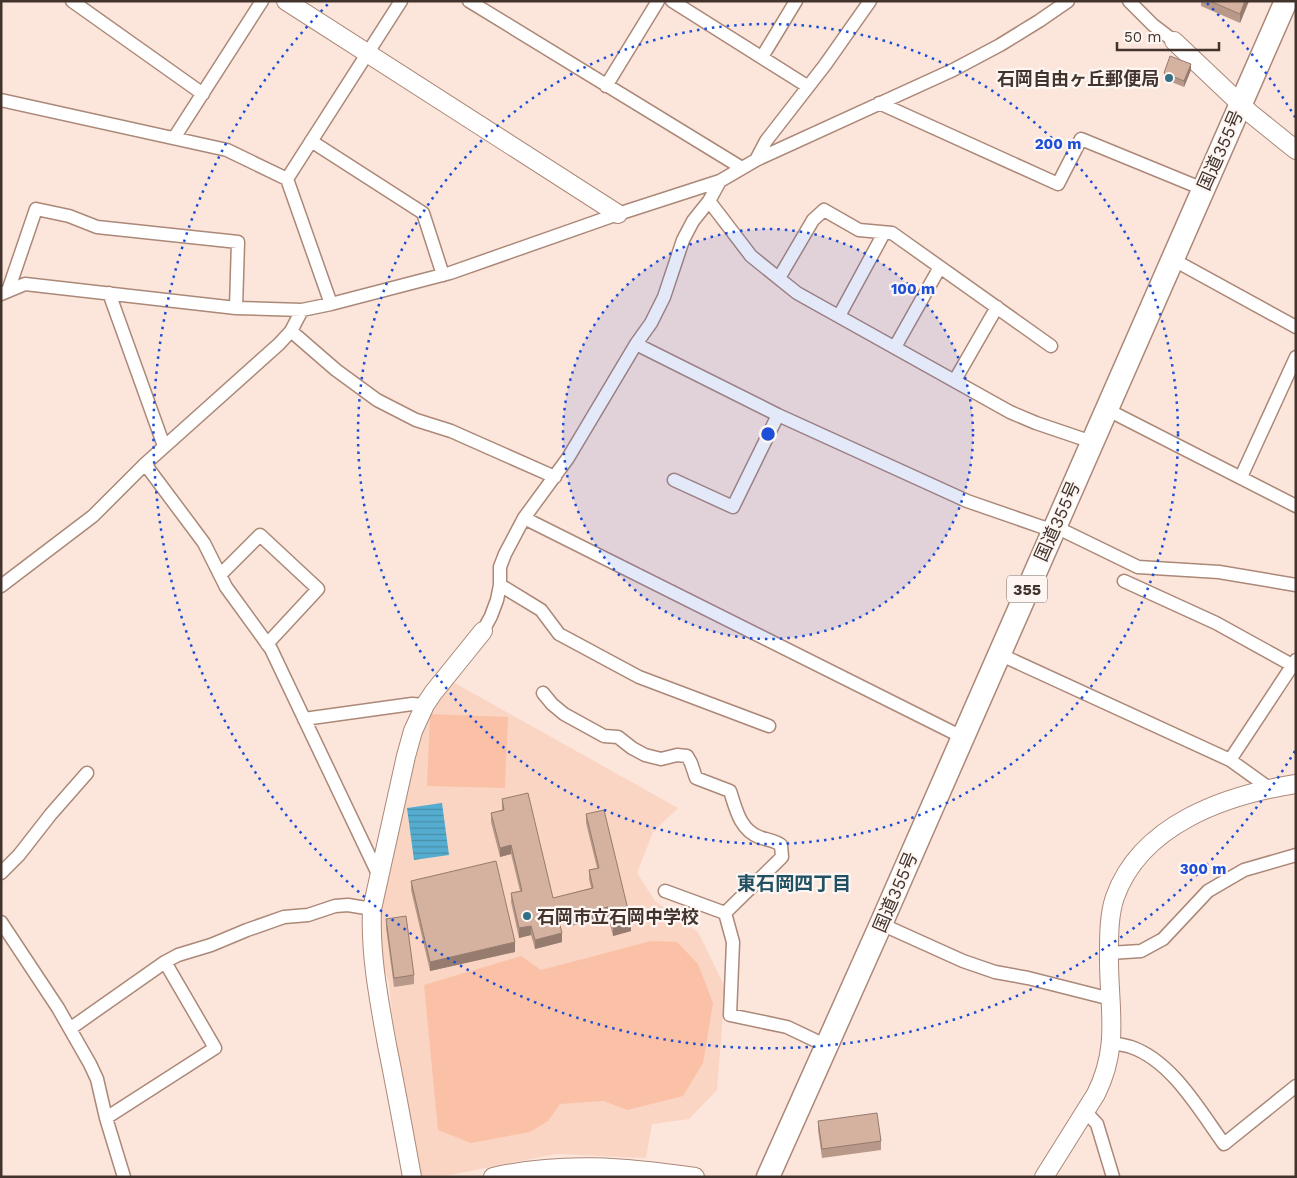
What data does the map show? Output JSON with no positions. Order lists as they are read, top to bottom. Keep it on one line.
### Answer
{"streets":{"highway":["国道355号","355"]},"districts":["東石岡四丁目"],"places":["石岡自由ヶ丘郵便局","石岡市立石岡中学校"],"scale_bar":"50 m","rings":["200 m","100 m","300 m"]}
